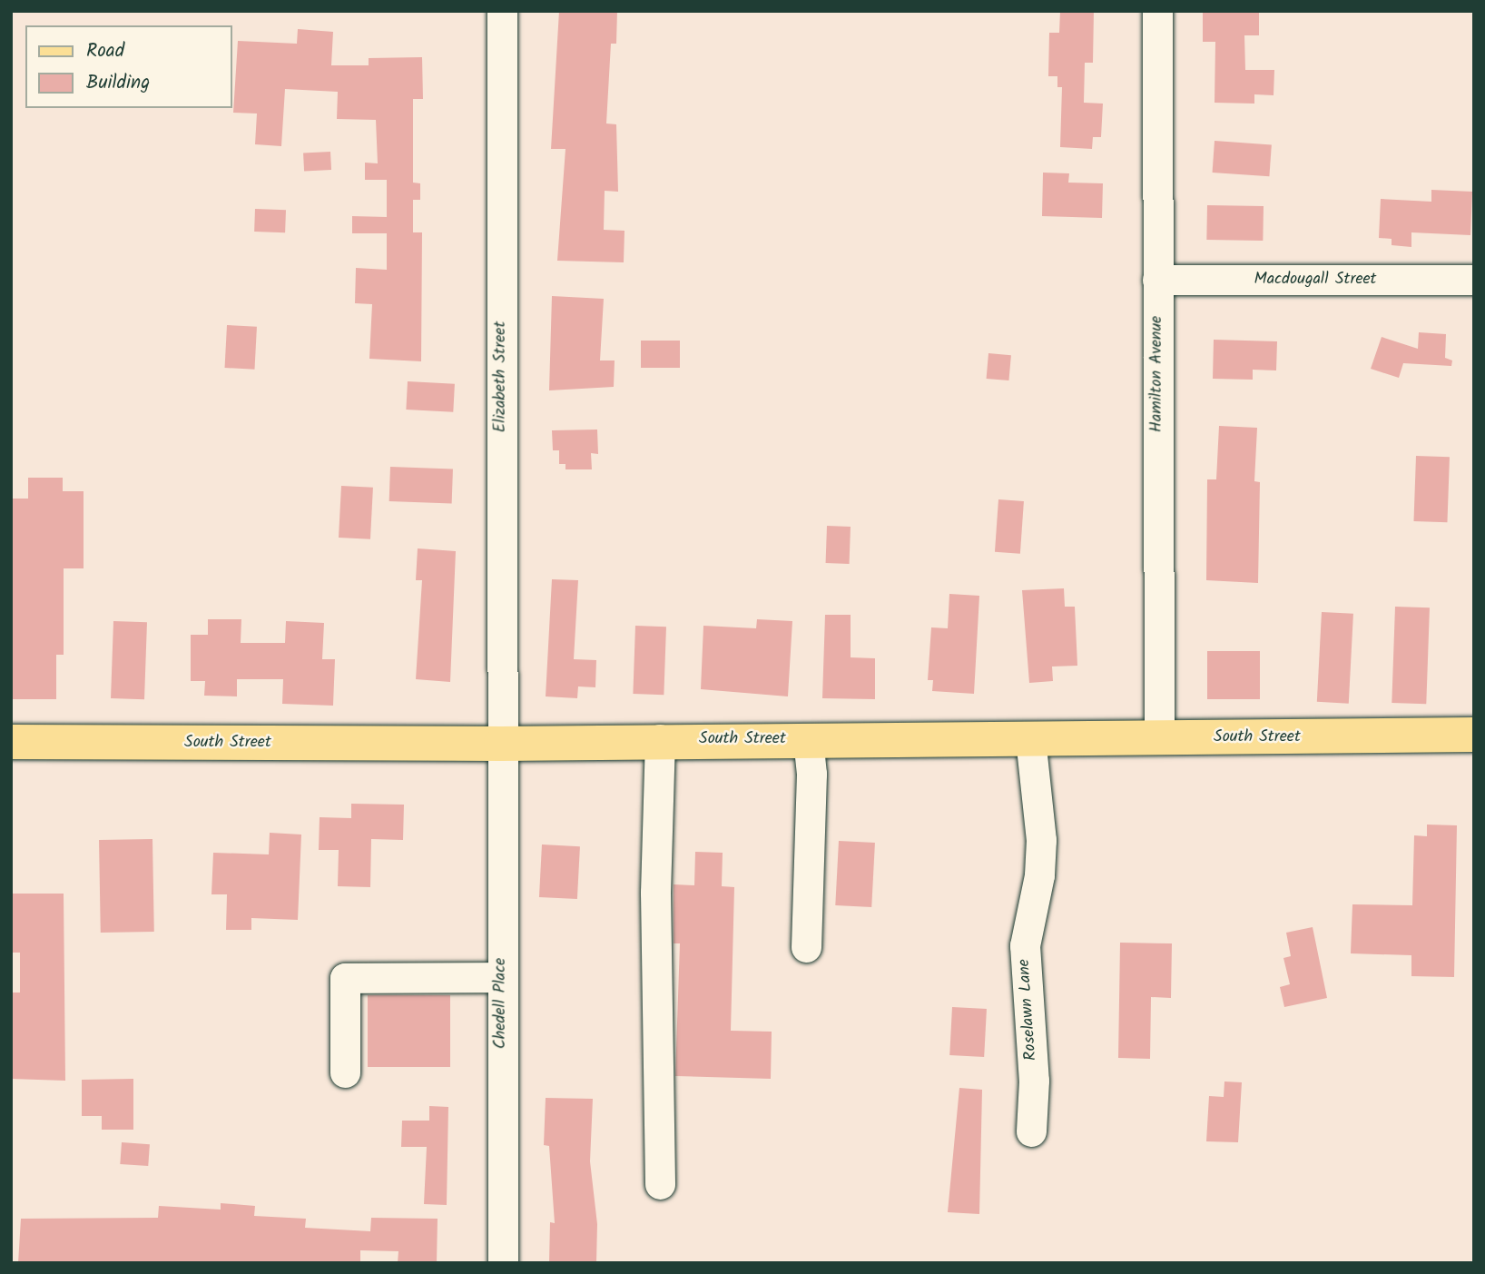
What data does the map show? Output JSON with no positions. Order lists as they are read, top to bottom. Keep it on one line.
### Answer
{"streets":{"main road":["South Street"],"street":["Macdougall Street","Hamilton Avenue","Elizabeth Street","Chedell Place","Roselawn Lane"]},"crossings":[["Macdougall Street","Hamilton Avenue"],["Hamilton Avenue","South Street"],["Elizabeth Street","South Street"],["Elizabeth Street","Chedell Place"],["South Street","Chedell Place"],["South Street","Roselawn Lane"]],"legend":["Road","Building"]}
